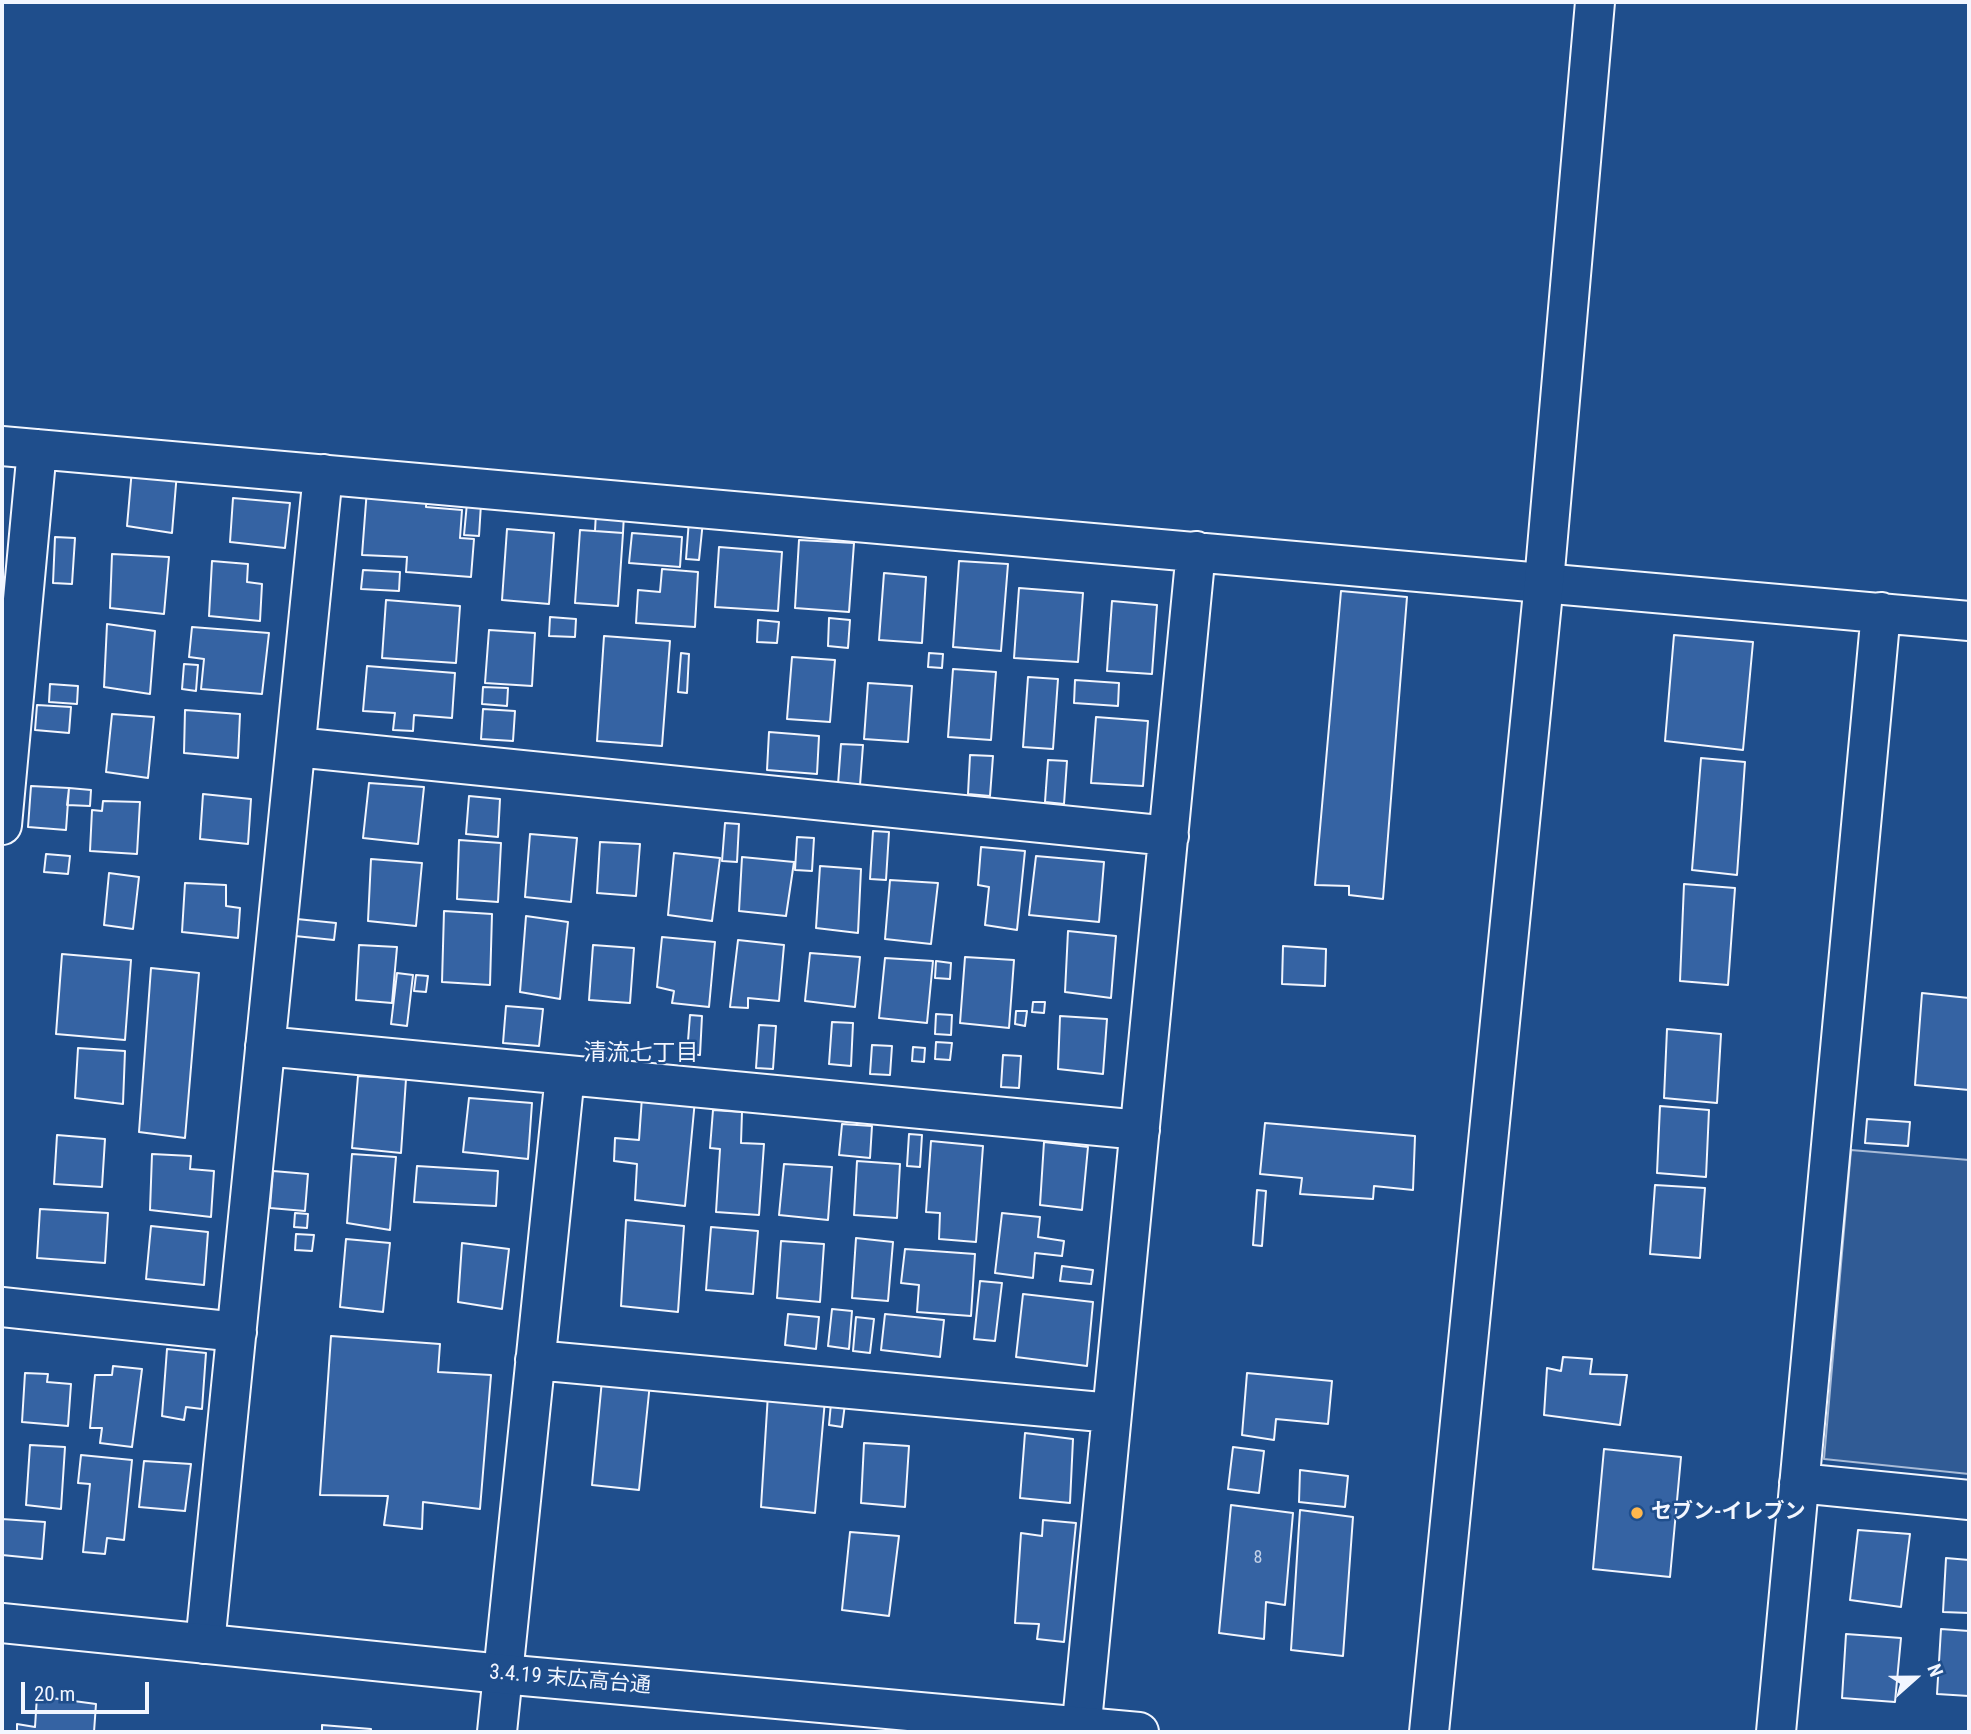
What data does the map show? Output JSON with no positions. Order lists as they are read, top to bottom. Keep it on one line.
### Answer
{"streets":{"street":["3.4.19 末広高台通"]},"districts":["清流七丁目"],"places":["セブン-イレブン"],"house_numbers":["8"],"scale_bar":"20 m","north":"right"}
